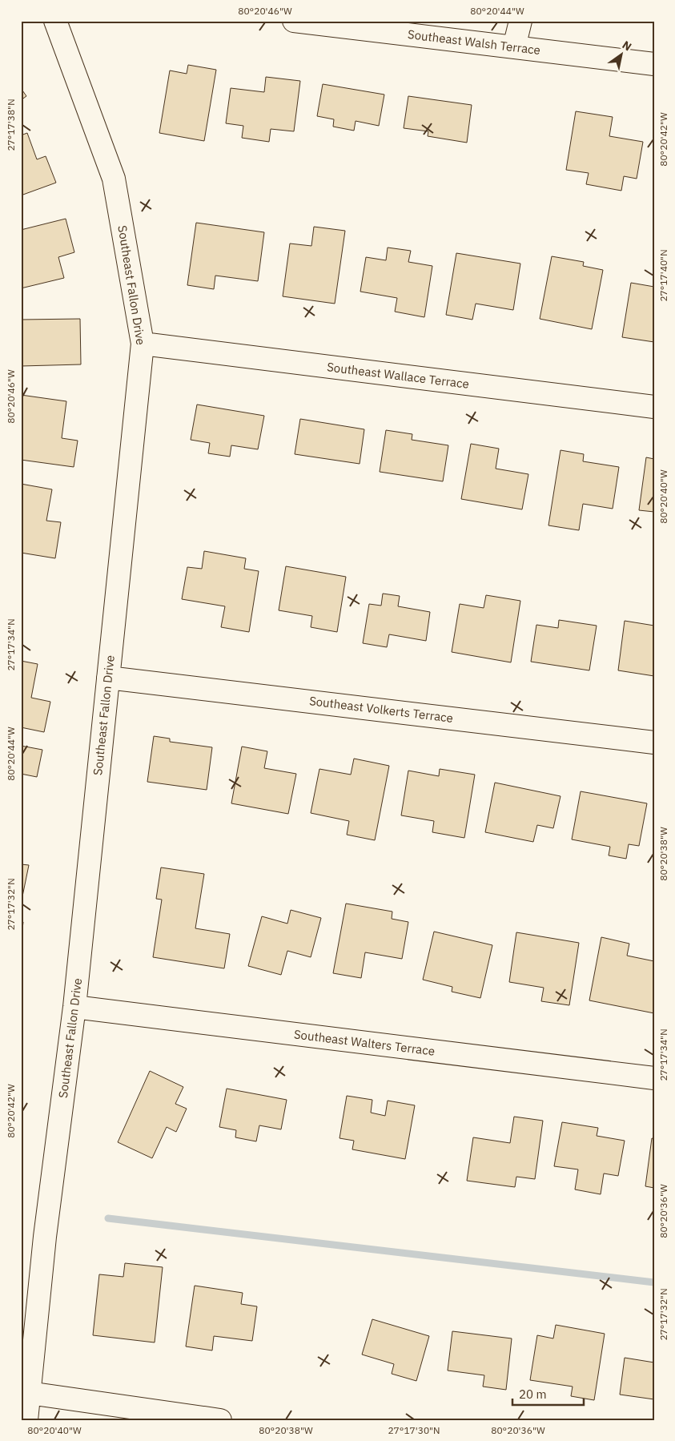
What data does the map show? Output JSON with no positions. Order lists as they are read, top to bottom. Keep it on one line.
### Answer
{"streets":{"street":["Southeast Walsh Terrace","Southeast Fallon Drive","Southeast Wallace Terrace","Southeast Volkerts Terrace","Southeast Walters Terrace"]},"crossings":[["Southeast Fallon Drive","Southeast Wallace Terrace"],["Southeast Fallon Drive","Southeast Volkerts Terrace"],["Southeast Fallon Drive","Southeast Walters Terrace"]],"scale_bar":"20 m","north":"top right","coordinates":["80°20'46\"W","80°20'44\"W","27°17'38\"N","80°20'42\"W","27°17'40\"N","80°20'40\"W","27°17'34\"N","80°20'38\"W","27°17'32\"N","80°20'36\"W","27°17'30\"N"]}
